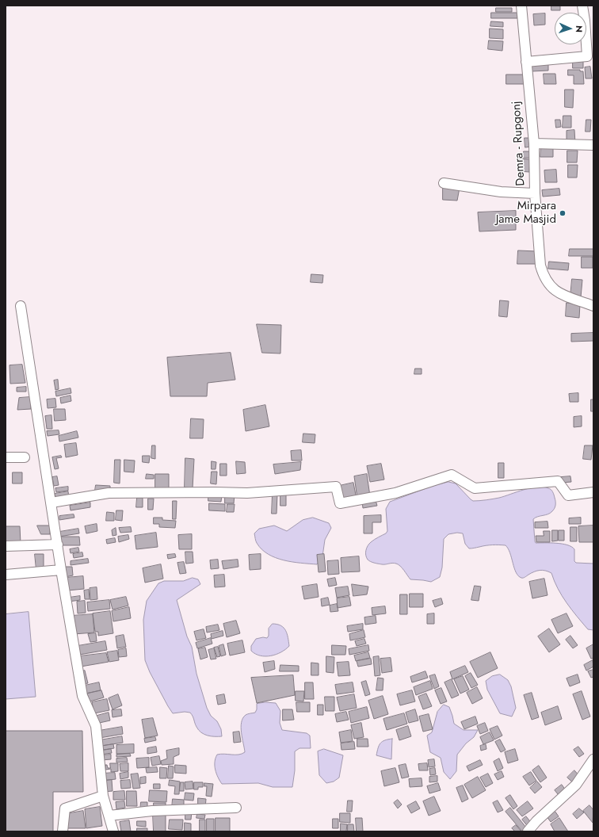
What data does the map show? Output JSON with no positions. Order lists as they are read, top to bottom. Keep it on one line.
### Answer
{"streets":{"street":["Demra - Rupgonj"]},"places":["Mirpara Jame Masjid"],"north":"right"}
